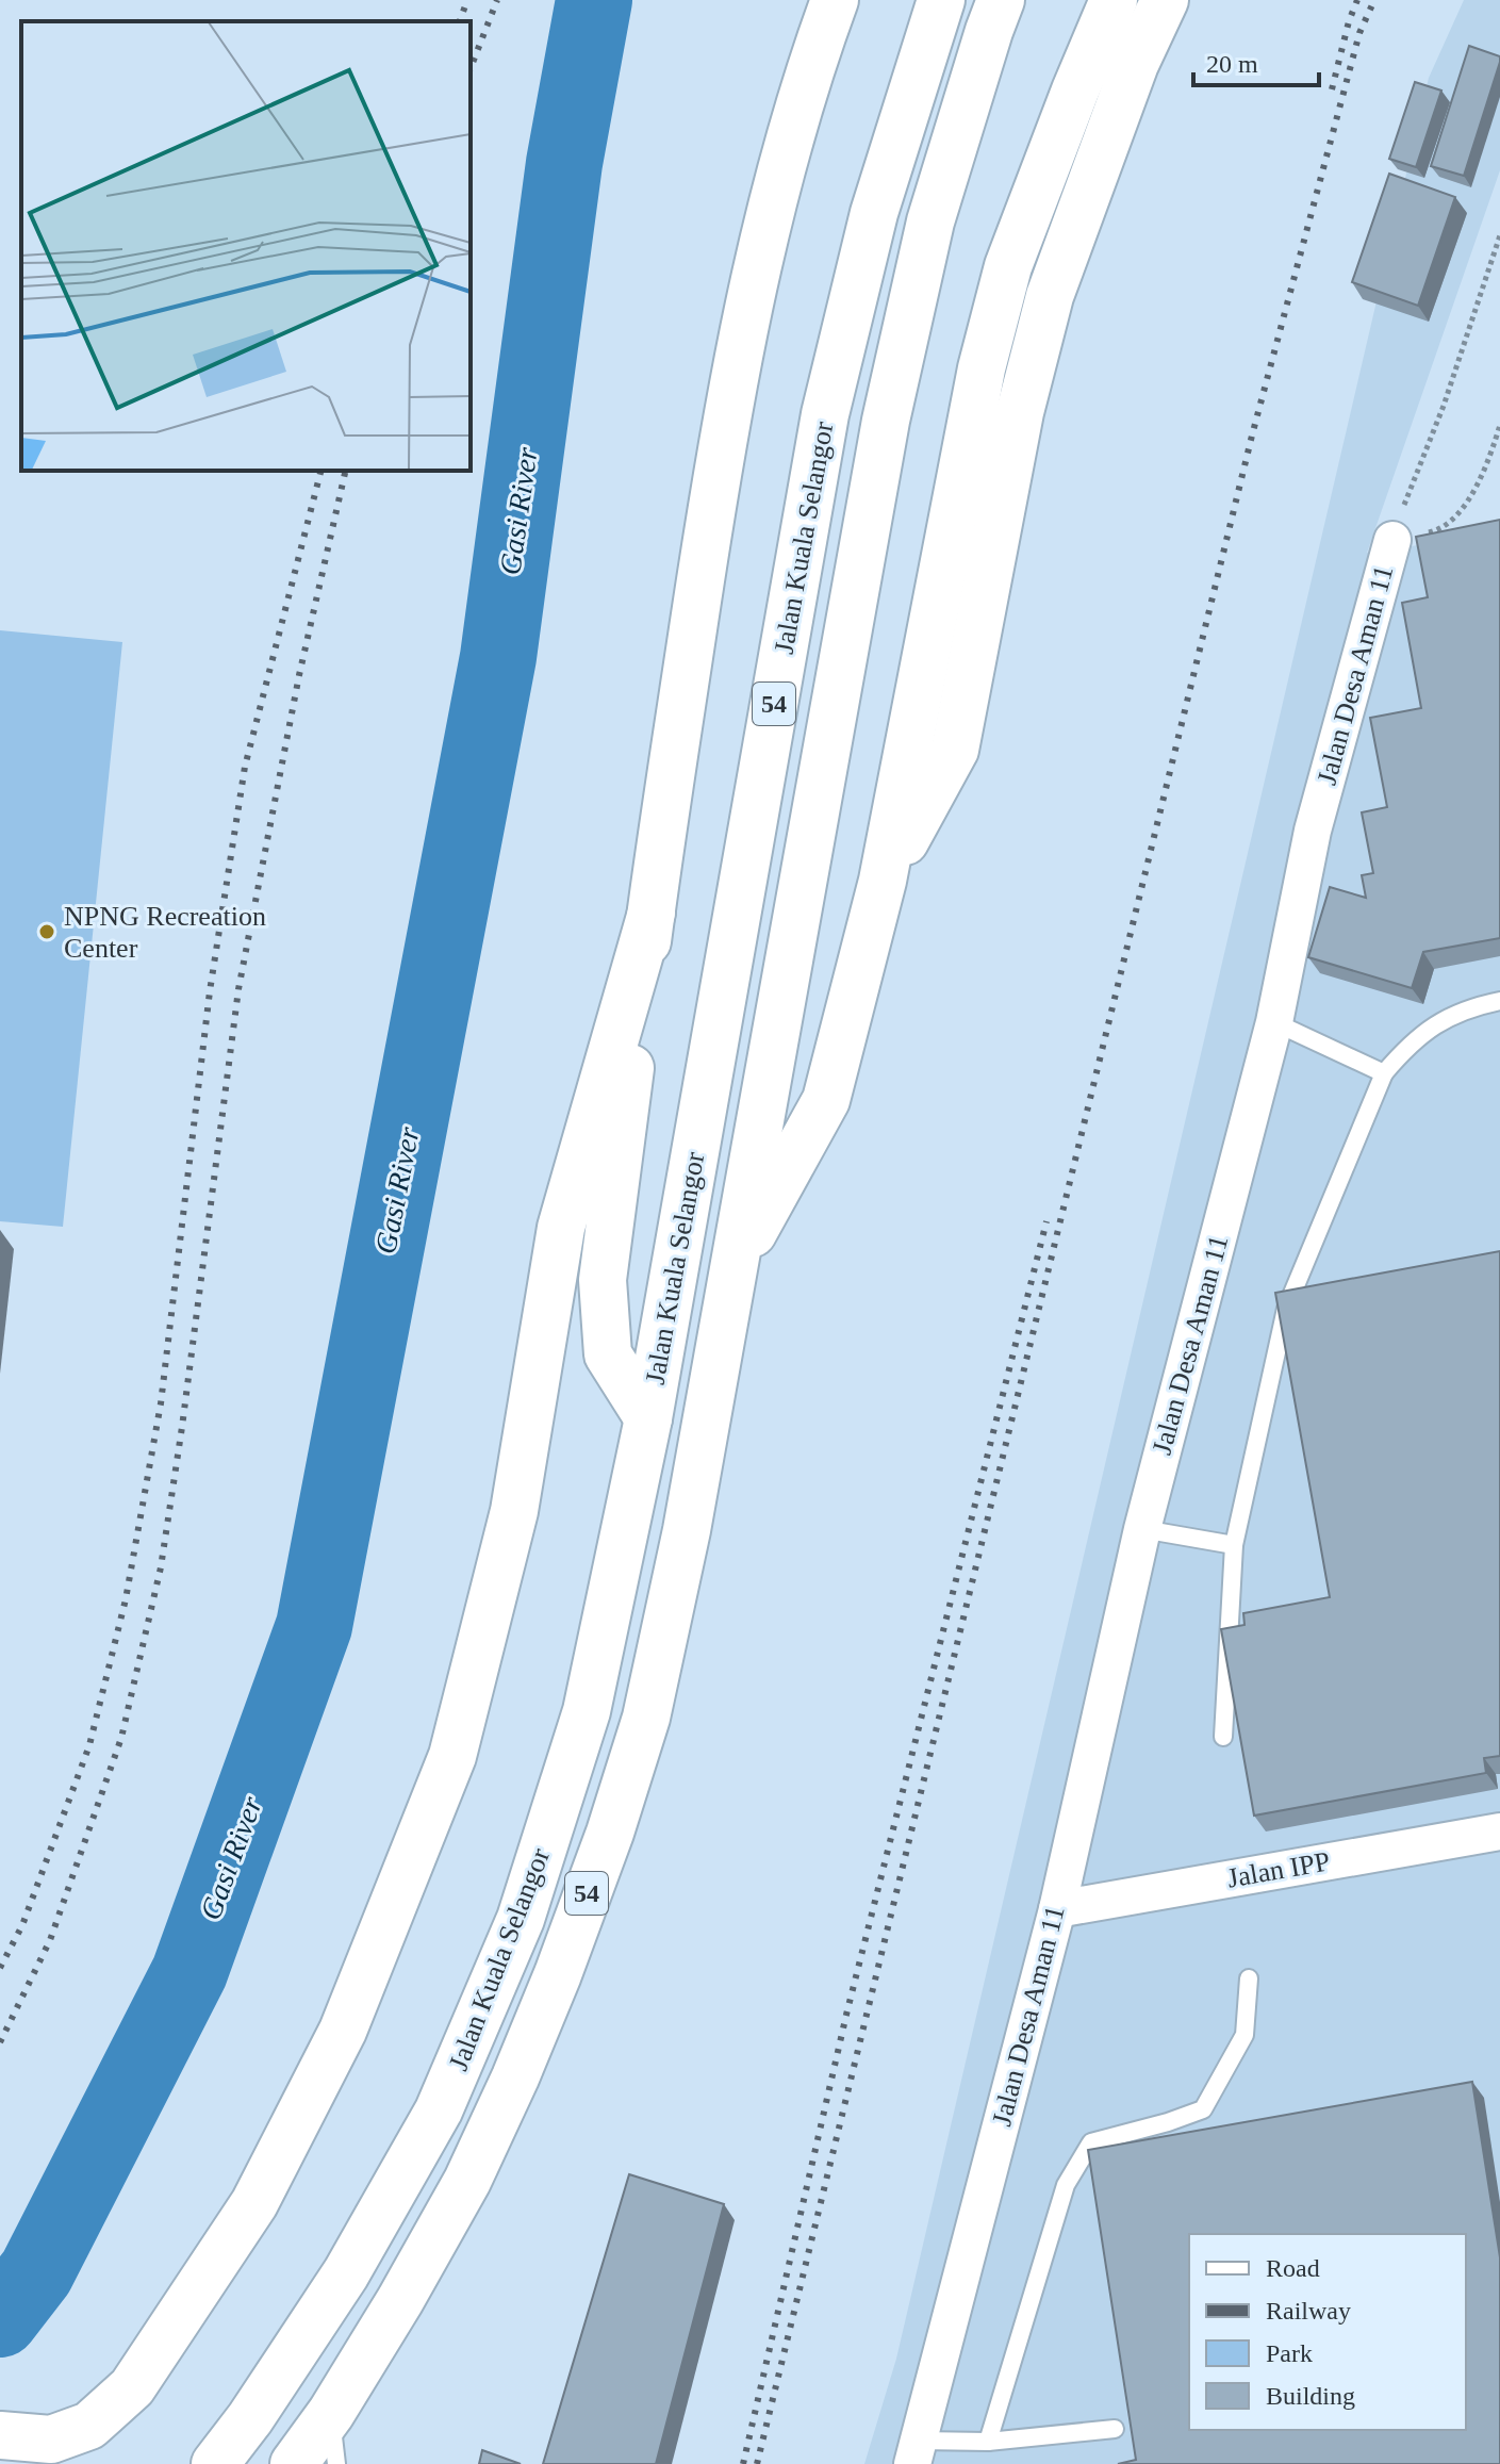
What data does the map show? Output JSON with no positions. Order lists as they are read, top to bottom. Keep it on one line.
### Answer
{"streets":{"highway":["Jalan Kuala Selangor","54"],"street":["Jalan Desa Aman 11","Jalan IPP"]},"crossings":[["Jalan Desa Aman 11","Jalan IPP"]],"water":["Gasi River"],"places":["NPNG Recreation Center"],"legend":["Road","Railway","Park","Building"],"scale_bar":"20 m"}
